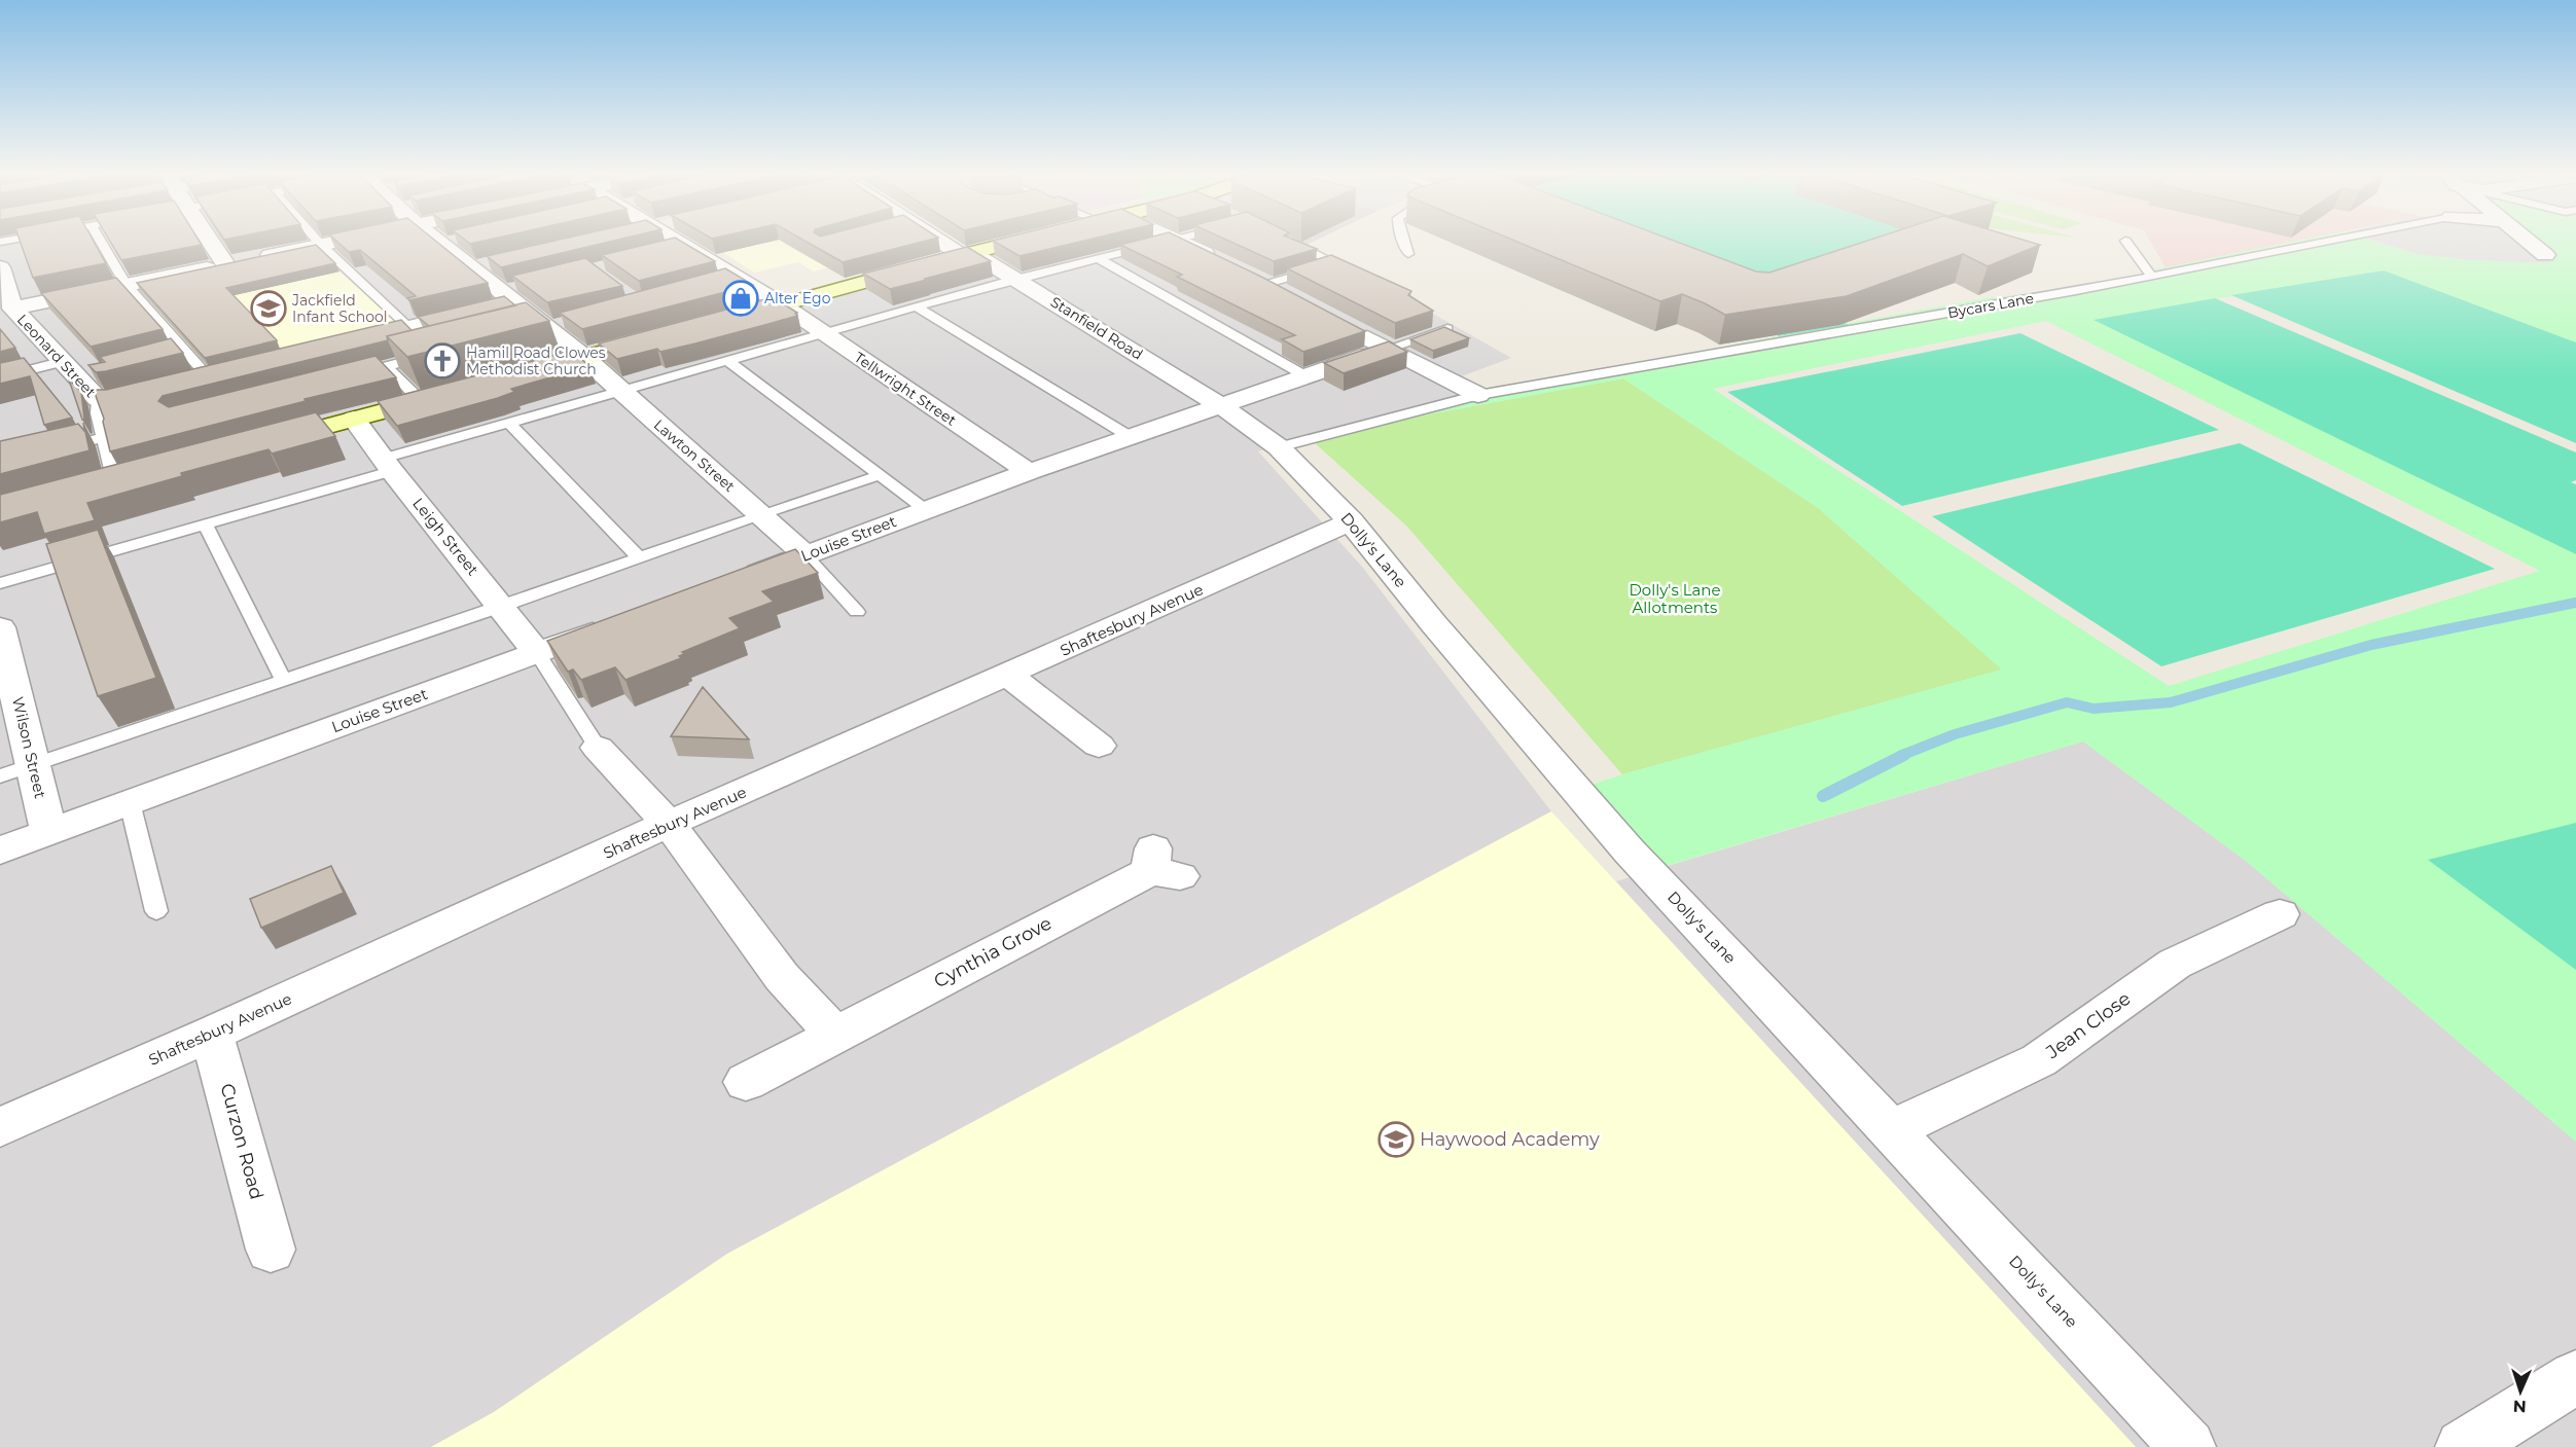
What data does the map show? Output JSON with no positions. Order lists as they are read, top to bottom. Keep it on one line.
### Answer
{"streets":{"street":["Stanfield Road","Leonard Street","Tellwright Street","Lawton Street","Leigh Street","Louise Street","Dolly's Lane","Shaftesbury Avenue","Wilson Street","Cynthia Grove","Jean Close","Curzon Road"],"lane":["Bycars Lane"]},"crossings":[["Bycars Lane","Dolly's Lane"],["Stanfield Road","Louise Street"],["Stanfield Road","Dolly's Lane"],["Tellwright Street","Louise Street"],["Lawton Street","Louise Street"],["Leigh Street","Louise Street"],["Louise Street","Dolly's Lane"],["Louise Street","Wilson Street"],["Dolly's Lane","Shaftesbury Avenue"],["Dolly's Lane","Jean Close"],["Shaftesbury Avenue","Curzon Road"]],"parks":["Dolly's Lane Allotments"],"places":{"shop":["Alter Ego"],"school or university":["Jackfield Infant School","Haywood Academy"],"church":["Hamil Road Clowes Methodist Church"]},"north":"bottom"}
